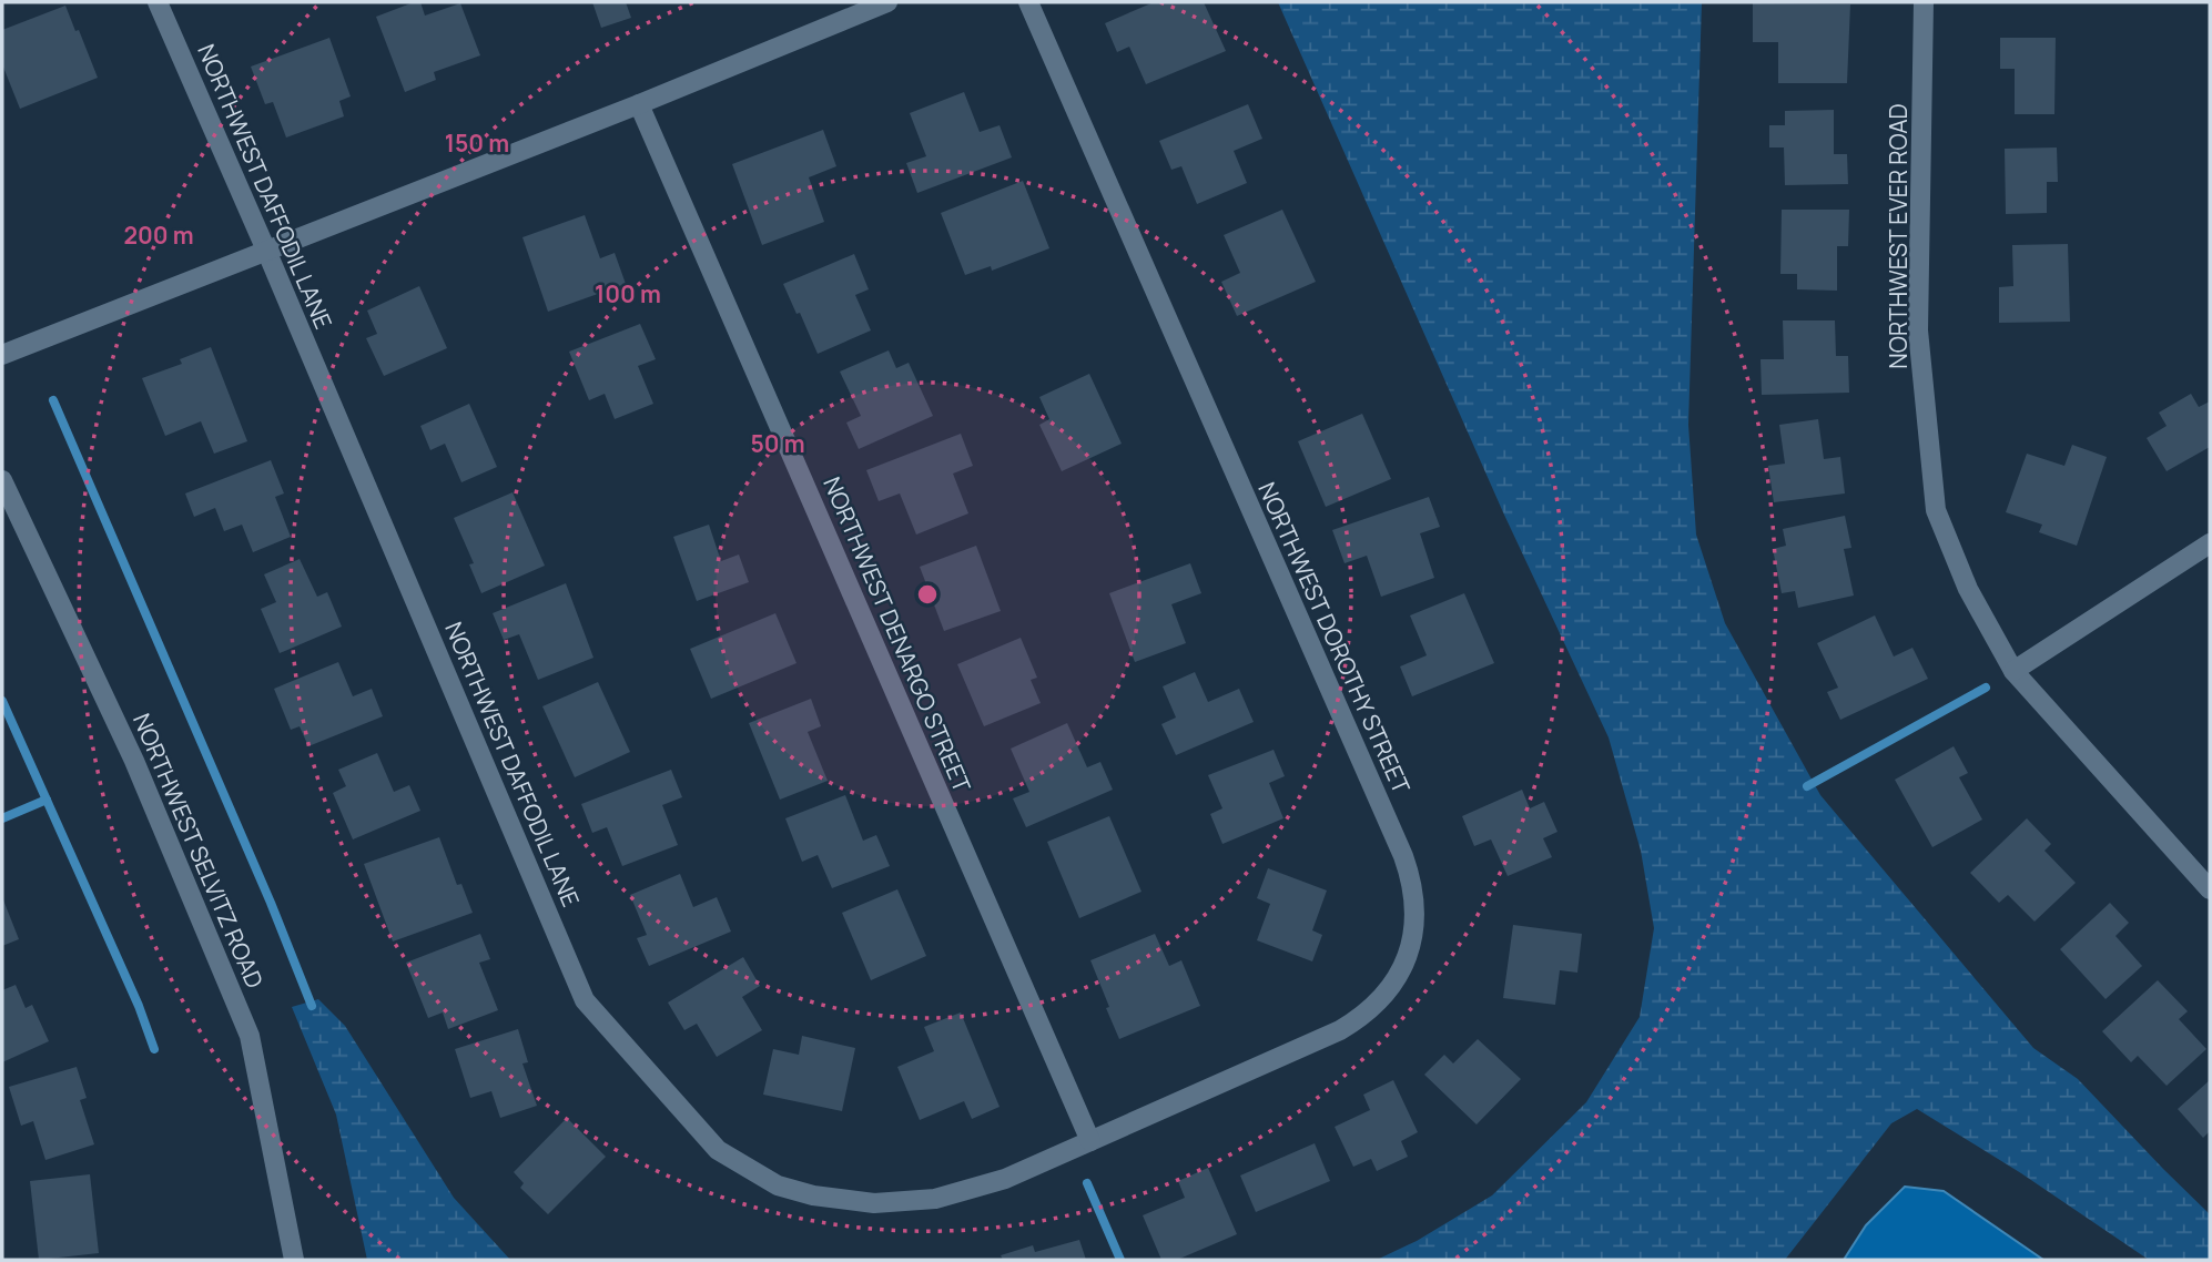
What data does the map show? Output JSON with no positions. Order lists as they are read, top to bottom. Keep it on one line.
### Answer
{"streets":{"street":["NORTHWEST DAFFODIL LANE","NORTHWEST EVER ROAD","NORTHWEST DENARGO STREET","NORTHWEST DOROTHY STREET","NORTHWEST SELVITZ ROAD"]},"crossings":[["NORTHWEST DAFFODIL LANE","NORTHWEST DENARGO STREET"],["NORTHWEST DAFFODIL LANE","NORTHWEST DOROTHY STREET"],["NORTHWEST DENARGO STREET","NORTHWEST DOROTHY STREET"]],"rings":["150 m","200 m","100 m","50 m"]}
